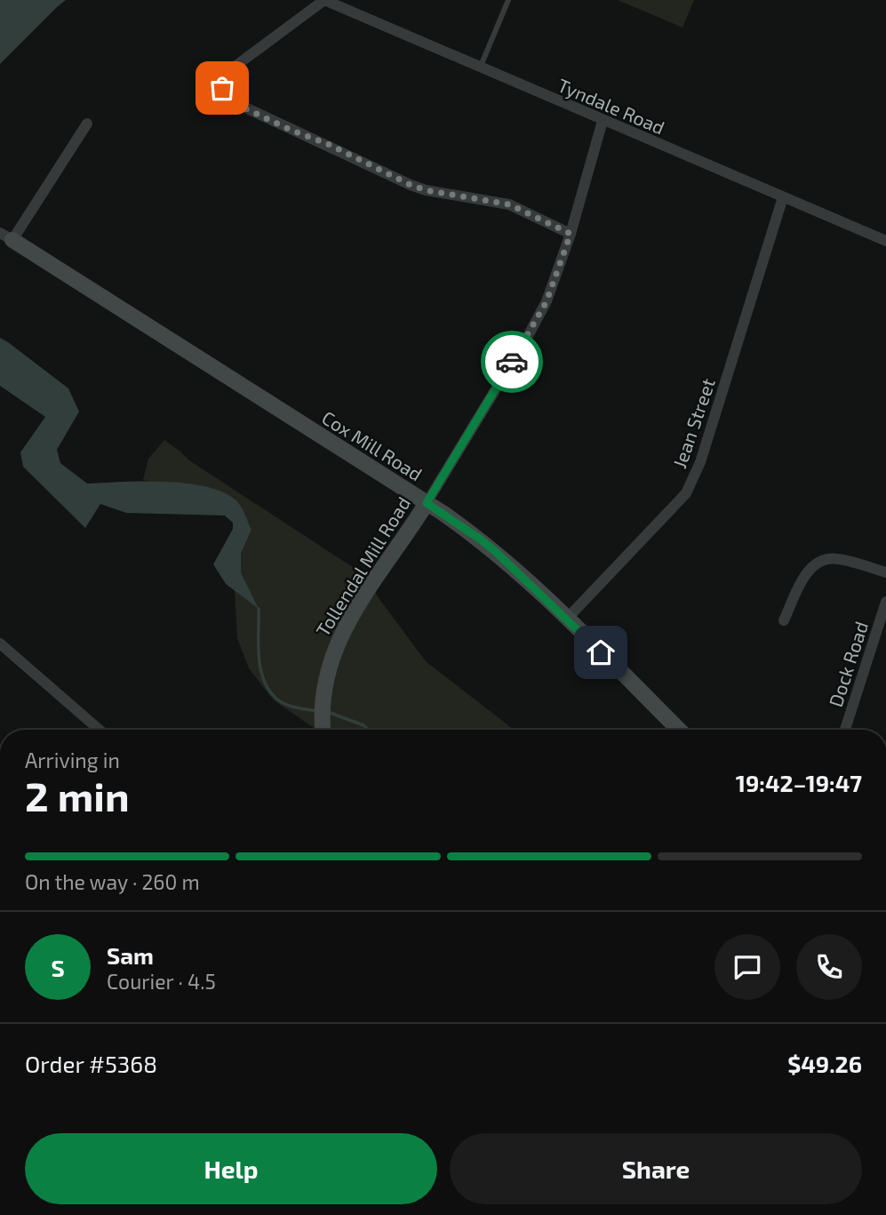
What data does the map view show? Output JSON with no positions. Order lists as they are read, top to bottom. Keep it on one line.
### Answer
{"streets":{"street":["Tyndale Road","Jean Street","Cox Mill Road","Tollendal Mill Road","Dock Road"]},"crossings":[["Tyndale Road","Jean Street"],["Tyndale Road","Tollendal Mill Road"],["Jean Street","Cox Mill Road"],["Cox Mill Road","Tollendal Mill Road"]],"page":{"heading":["2 min","Arriving in","19:42–19:47"],"panel":["Sam","Courier · 4.5","Order #5368","$49.26"],"bar":"On the way · 260 m","round":"S","buttons":["Help","Share"]}}
